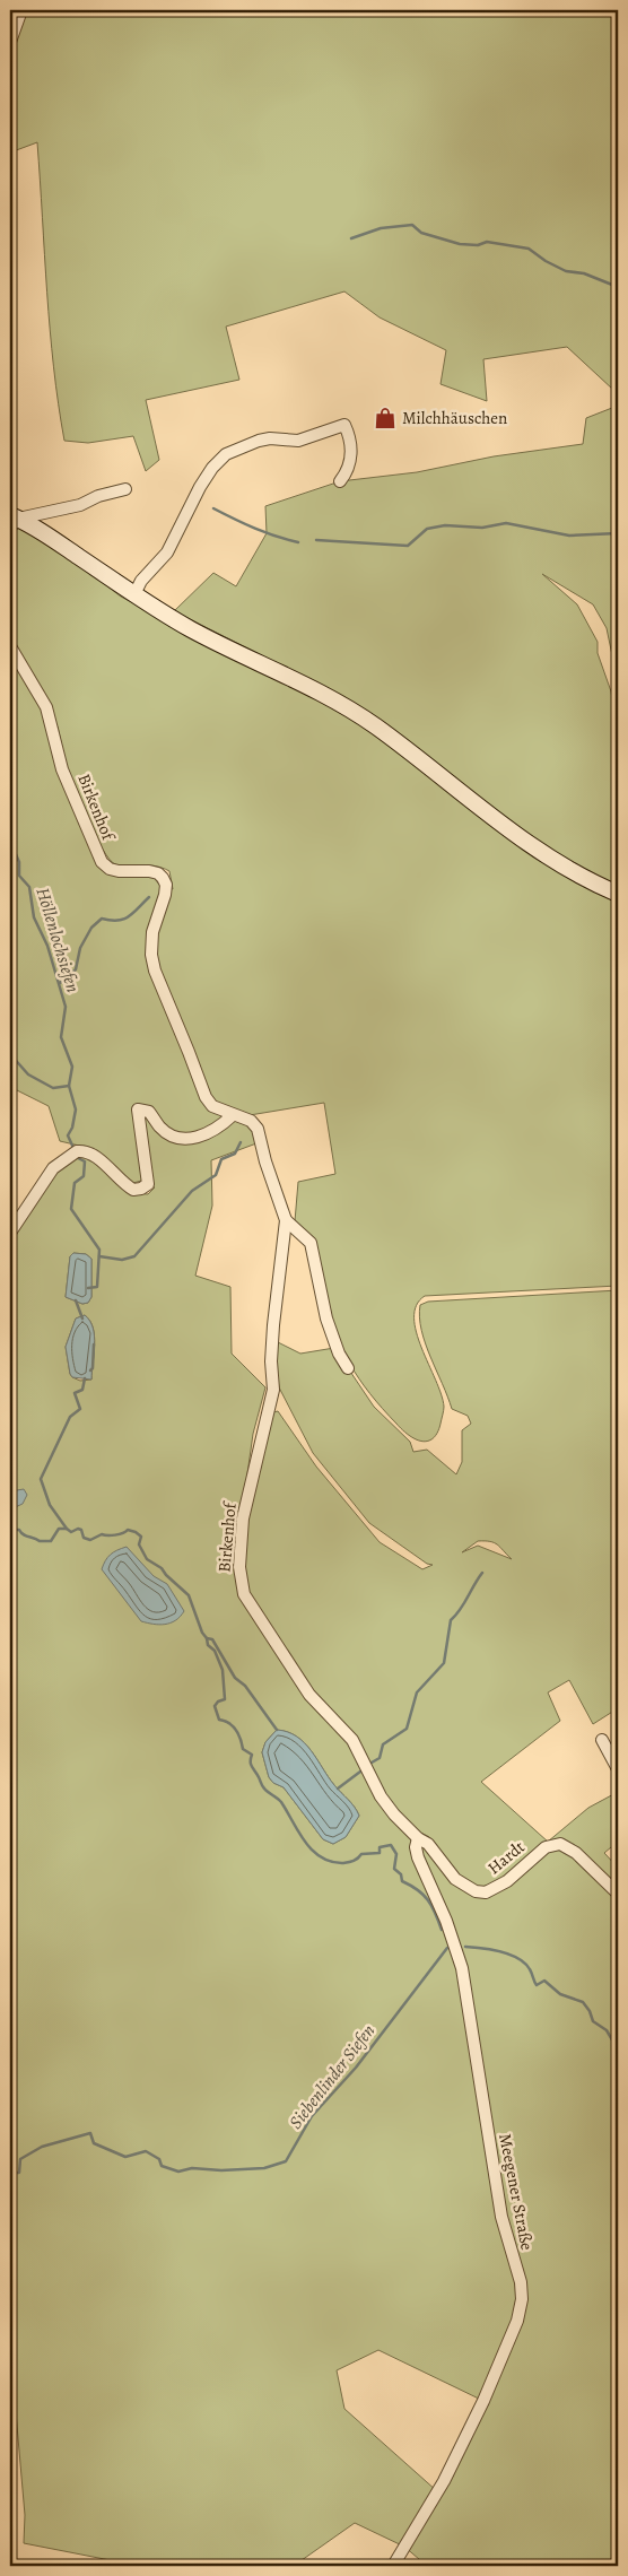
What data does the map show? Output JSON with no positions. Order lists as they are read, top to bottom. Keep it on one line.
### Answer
{"streets":{"street":["Birkenhof","Hardt","Meegener Straße"]},"crossings":[["Birkenhof","Hardt"],["Birkenhof","Meegener Straße"],["Hardt","Meegener Straße"]],"water":["Höllenlochsiefen","Siebenlinder Siefen"],"places":{"shop":["Milchhäuschen"]}}
